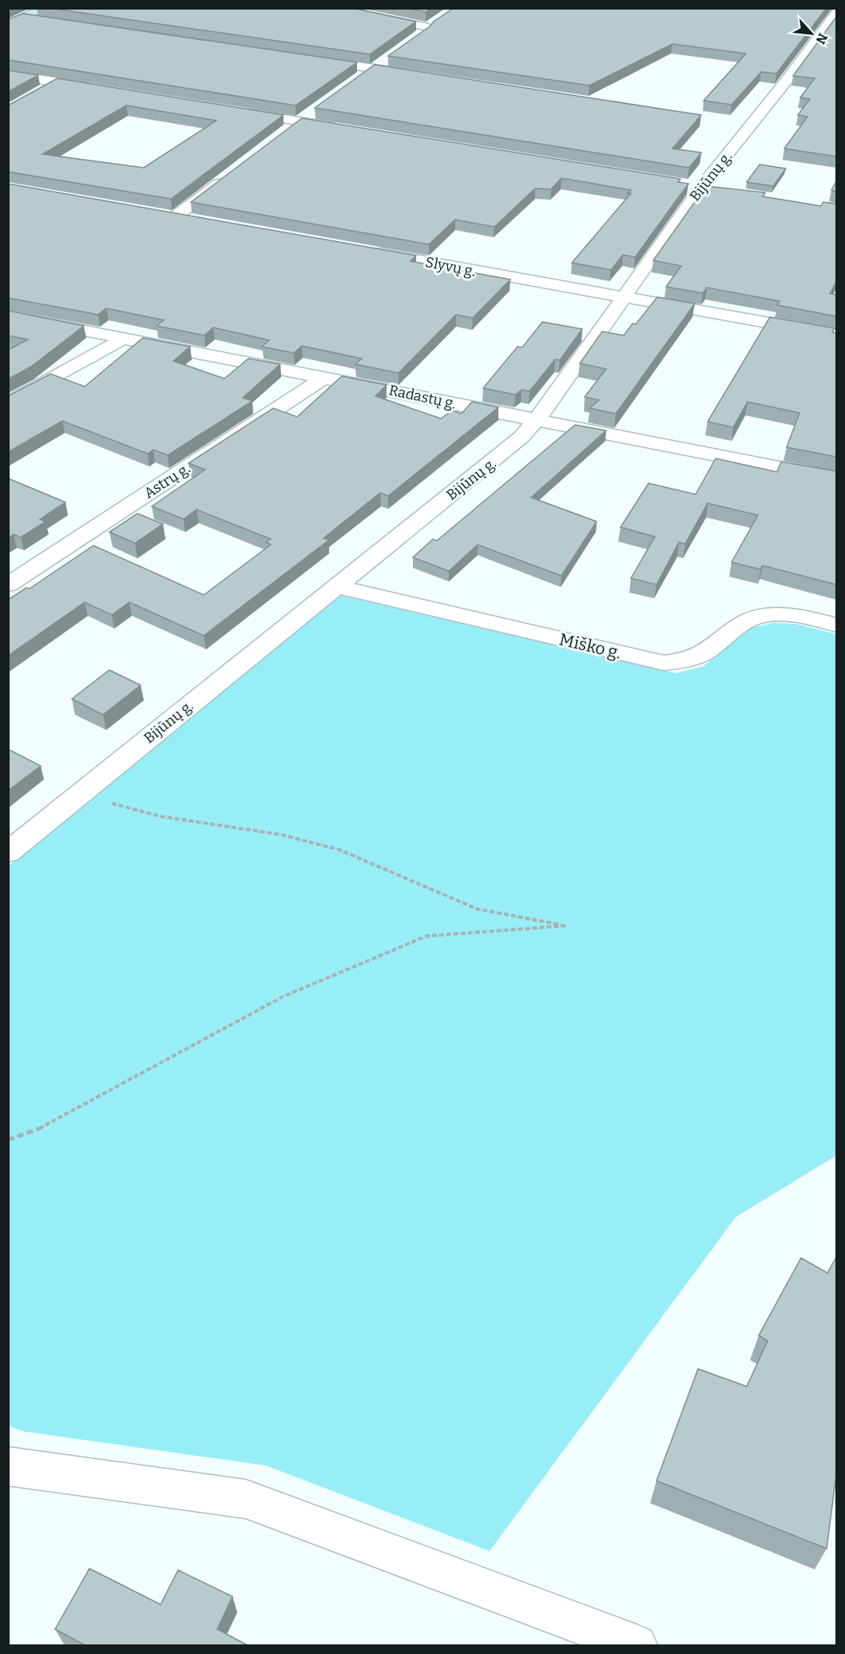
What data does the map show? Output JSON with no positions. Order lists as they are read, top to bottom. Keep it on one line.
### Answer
{"streets":{"street":["Bijūnų g.","Slyvų g.","Radastų g.","Astrų g.","Miško g."]},"crossings":[["Bijūnų g.","Slyvų g."],["Bijūnų g.","Radastų g."],["Bijūnų g.","Miško g."],["Radastų g.","Astrų g."]],"north":"bottom right"}
